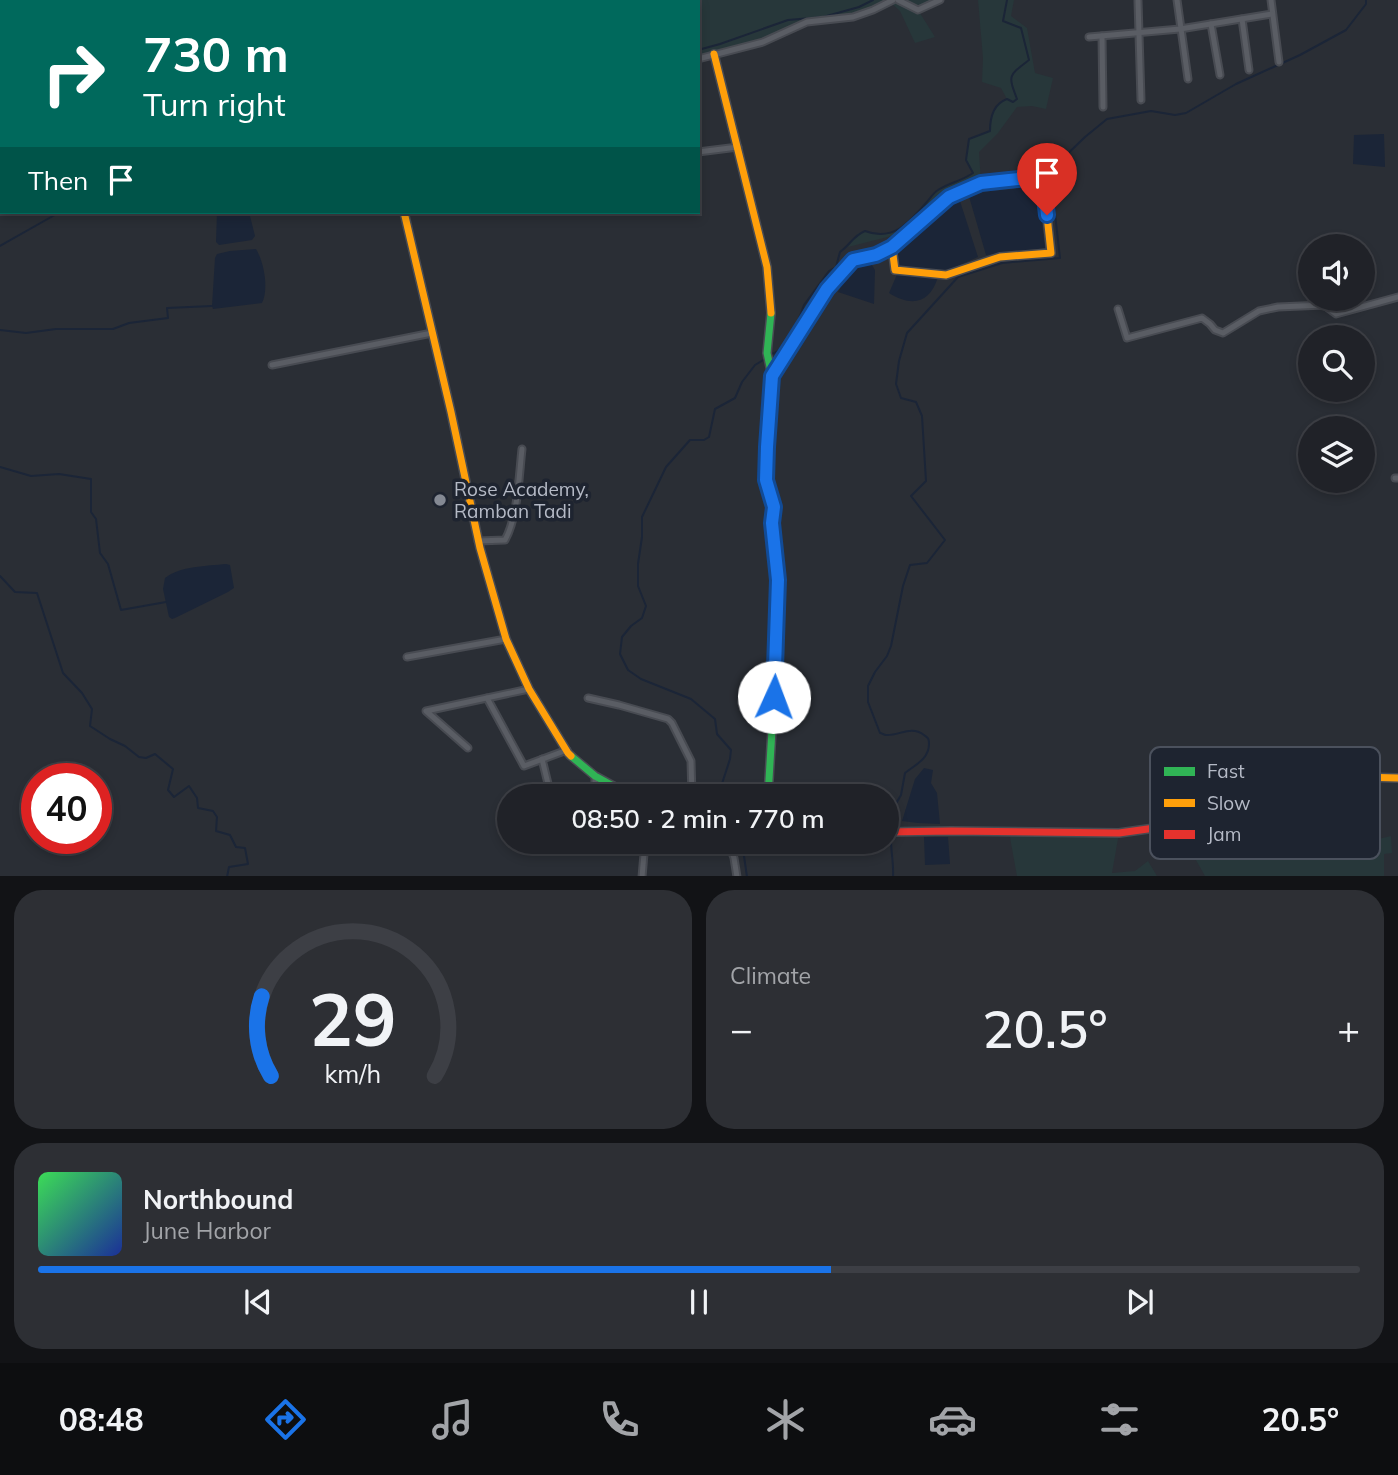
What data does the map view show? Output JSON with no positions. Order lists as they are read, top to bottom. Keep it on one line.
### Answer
{"places":["Rose Academy, Ramban Tadi"],"legend":["Fast","Slow","Jam"],"page":{"turn":["730 m","Turn right"],"then":"Then","limit":"40","trip":"08:50 · 2 min · 770 m","tile":"Climate","heat":["−","20.5°","+"],"song":["Northbound","June Harbor"],"tabs":["08:48","20.5°"],"gauge":["29","km/h"]}}
